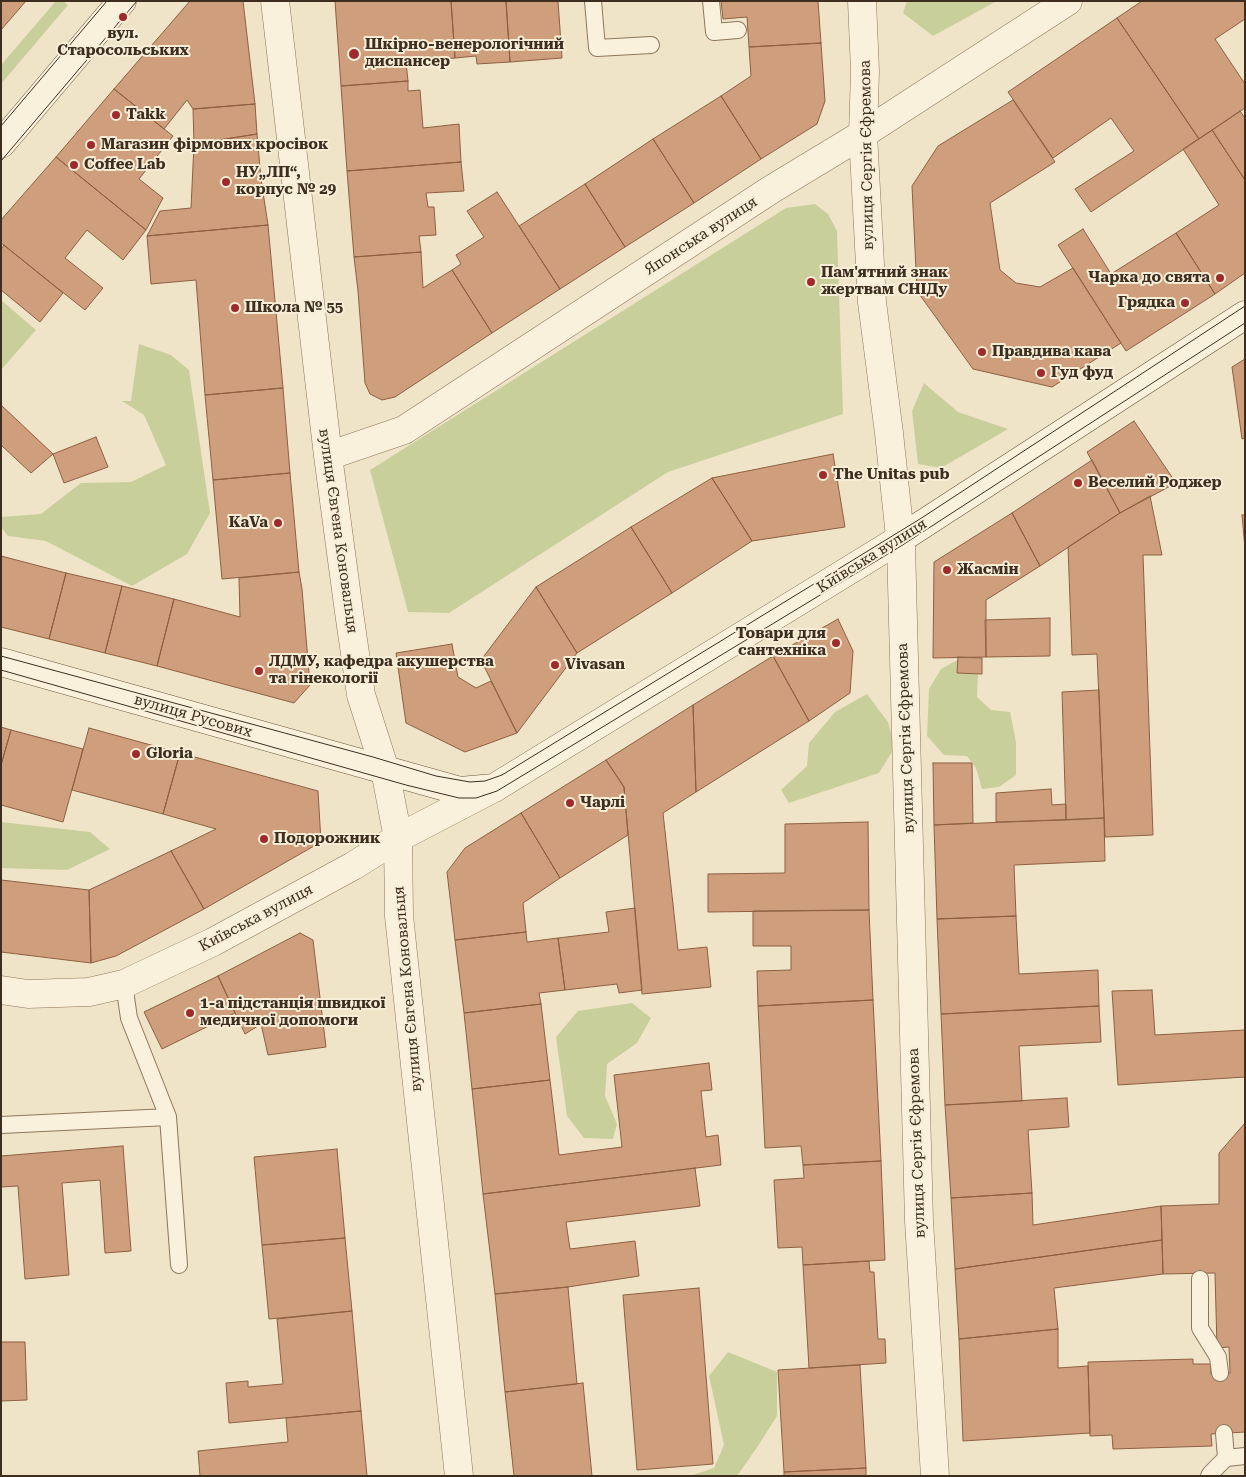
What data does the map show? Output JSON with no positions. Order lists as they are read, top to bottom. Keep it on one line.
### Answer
{"streets":{"street":["вулиця Сергія Єфремова","Японська вулиця","вулиця Євгена Коновальця","Київська вулиця","вулиця Русових"]},"crossings":[["вулиця Сергія Єфремова","Японська вулиця"],["вулиця Сергія Єфремова","Київська вулиця"],["Японська вулиця","вулиця Євгена Коновальця"],["вулиця Євгена Коновальця","Київська вулиця"],["вулиця Євгена Коновальця","вулиця Русових"],["Київська вулиця","вулиця Русових"]],"places":["вул. Старосольських","Шкірно-венерологічний диспансер","Takk","Магазин фірмових кросівок","Coffee Lab","НУ„ЛП“, корпус № 29","Чарка до свята","Пам'ятний знак жертвам СНІДу","Грядка","Школа № 55","Правдива кава","Гуд фуд","The Unitas pub","Веселий Роджер","KaVa","Жасмін","Товари для сантехніка","Vivasan","ЛДМУ, кафедра акушерства та гінекології","Gloria","Чарлі","Подорожник","1-а підстанція швидкої медичної допомоги"]}
